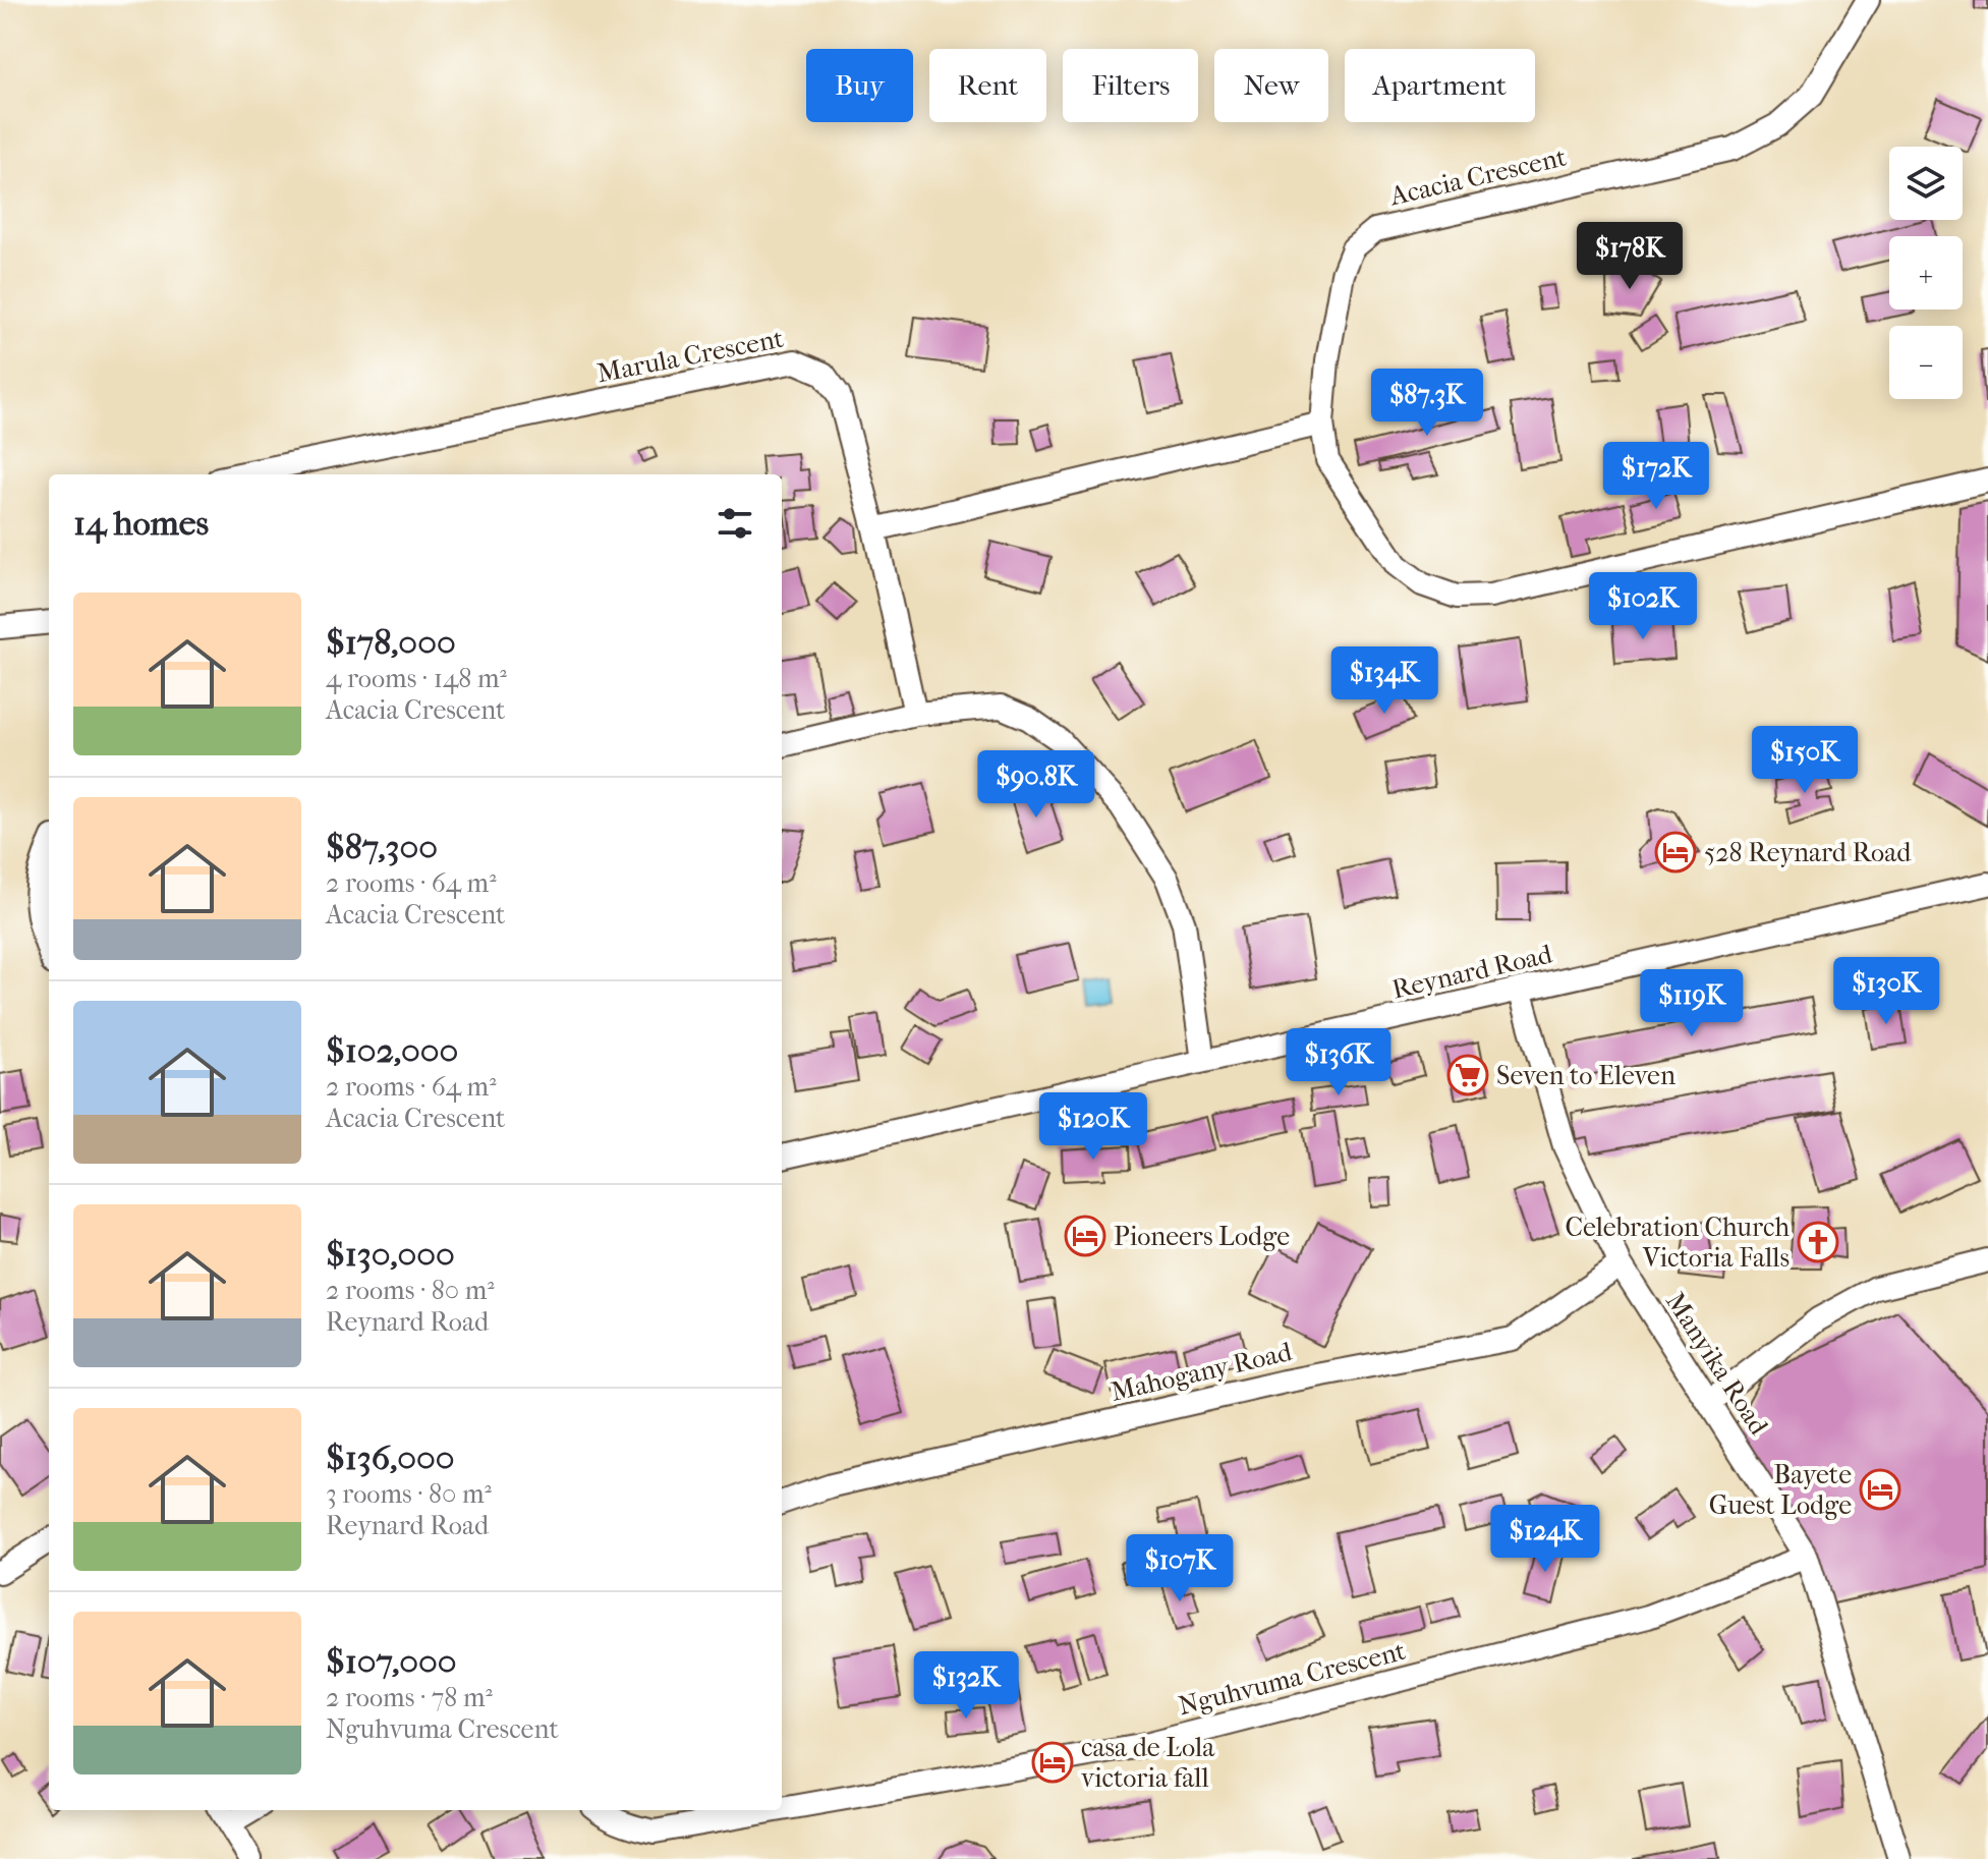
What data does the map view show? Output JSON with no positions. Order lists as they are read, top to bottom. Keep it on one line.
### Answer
{"streets":{"street":["Acacia Crescent","Marula Crescent","Reynard Road","Manyika Road","Mahogany Road","Nguhvuma Crescent"]},"crossings":[["Reynard Road","Manyika Road"],["Manyika Road","Mahogany Road"],["Manyika Road","Nguhvuma Crescent"]],"places":{"hotel":["528 Reynard Road","Pioneers Lodge","Bayete Guest Lodge","casa de Lola victoria fall"],"supermarket":["Seven to Eleven"],"church":["Celebration Church Victoria Falls"]},"page":{"chip":["Buy","Rent","Filters","New","Apartment"],"map_buttons":["+","−"],"price":["$178K","$87.3K","$172K","$102K","$134K","$150K","$90.8K","$130K","$119K","$136K","$120K","$124K","$107K","$132K"],"heading":"14 homes","list":[{"name":"$178,000","note":"4 rooms · 148 m² · Acacia Crescent"},{"name":"$87,300","note":"2 rooms · 64 m² · Acacia Crescent"},{"name":"$102,000","note":"2 rooms · 64 m² · Acacia Crescent"},{"name":"$130,000","note":"2 rooms · 80 m² · Reynard Road"},{"name":"$136,000","note":"3 rooms · 80 m² · Reynard Road"},{"name":"$107,000","note":"2 rooms · 78 m² · Nguhvuma Crescent"}]}}
